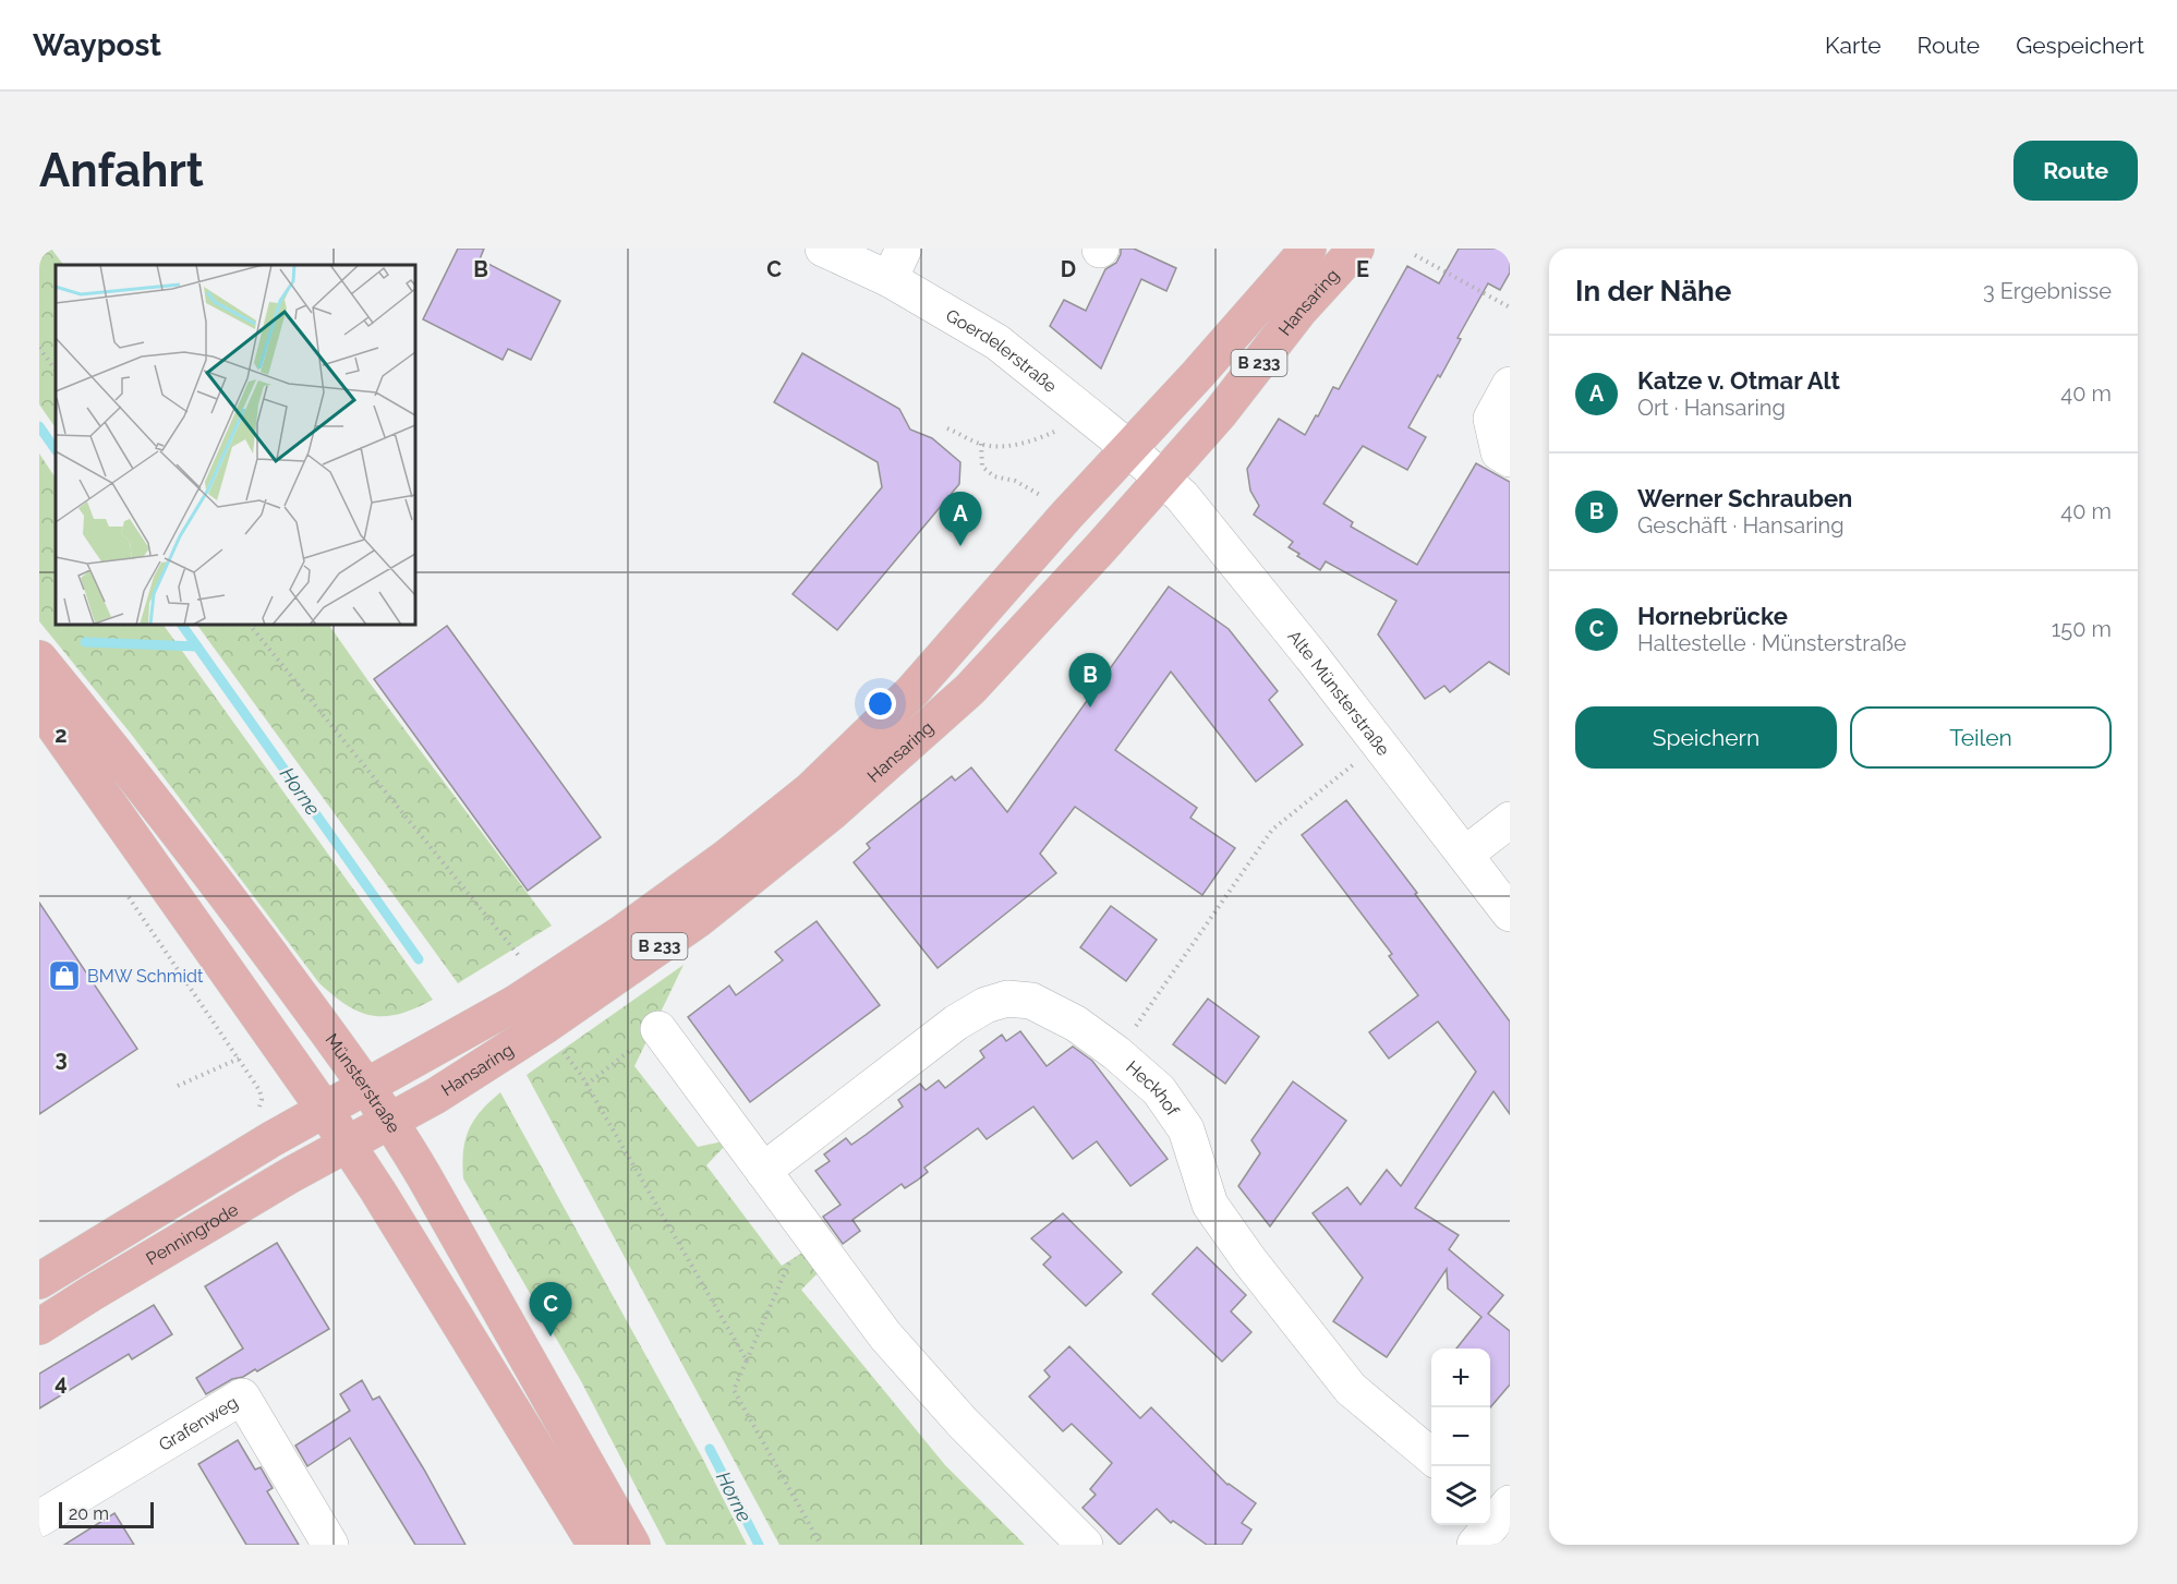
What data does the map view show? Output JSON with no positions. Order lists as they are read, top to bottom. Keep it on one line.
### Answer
{"streets":{"main road":["Hansaring","B 233","Münsterstraße","Penningrode"],"street":["Goerdelerstraße","Alte Münsterstraße","Heckhof","Grafenweg"]},"crossings":[["Hansaring","Goerdelerstraße"],["Hansaring","Alte Münsterstraße"],["Hansaring","Münsterstraße"],["Hansaring","Penningrode"],["Goerdelerstraße","Alte Münsterstraße"]],"water":["Horne"],"places":{"shop":["BMW Schmidt"]},"scale_bar":"20 m","page":{"header":"Waypost","nav":["Karte","Route","Gespeichert"],"buttons":["Route",["Speichern","Teilen"]],"title":"Anfahrt","heading":["In der Nähe","3 Ergebnisse"],"list":[{"mark":"A","name":"Katze v. Otmar Alt","note":"Ort · Hansaring","value":"40 m"},{"mark":"B","name":"Werner Schrauben","note":"Geschäft · Hansaring","value":"40 m"},{"mark":"C","name":"Hornebrücke","note":"Haltestelle · Münsterstraße","value":"150 m"}],"pins":["A","B","C"],"map_buttons":["+","−"],"scale":"20 m"},"grid":{"columns":["B","C","D","E"],"rows":["2","3","4"]}}
